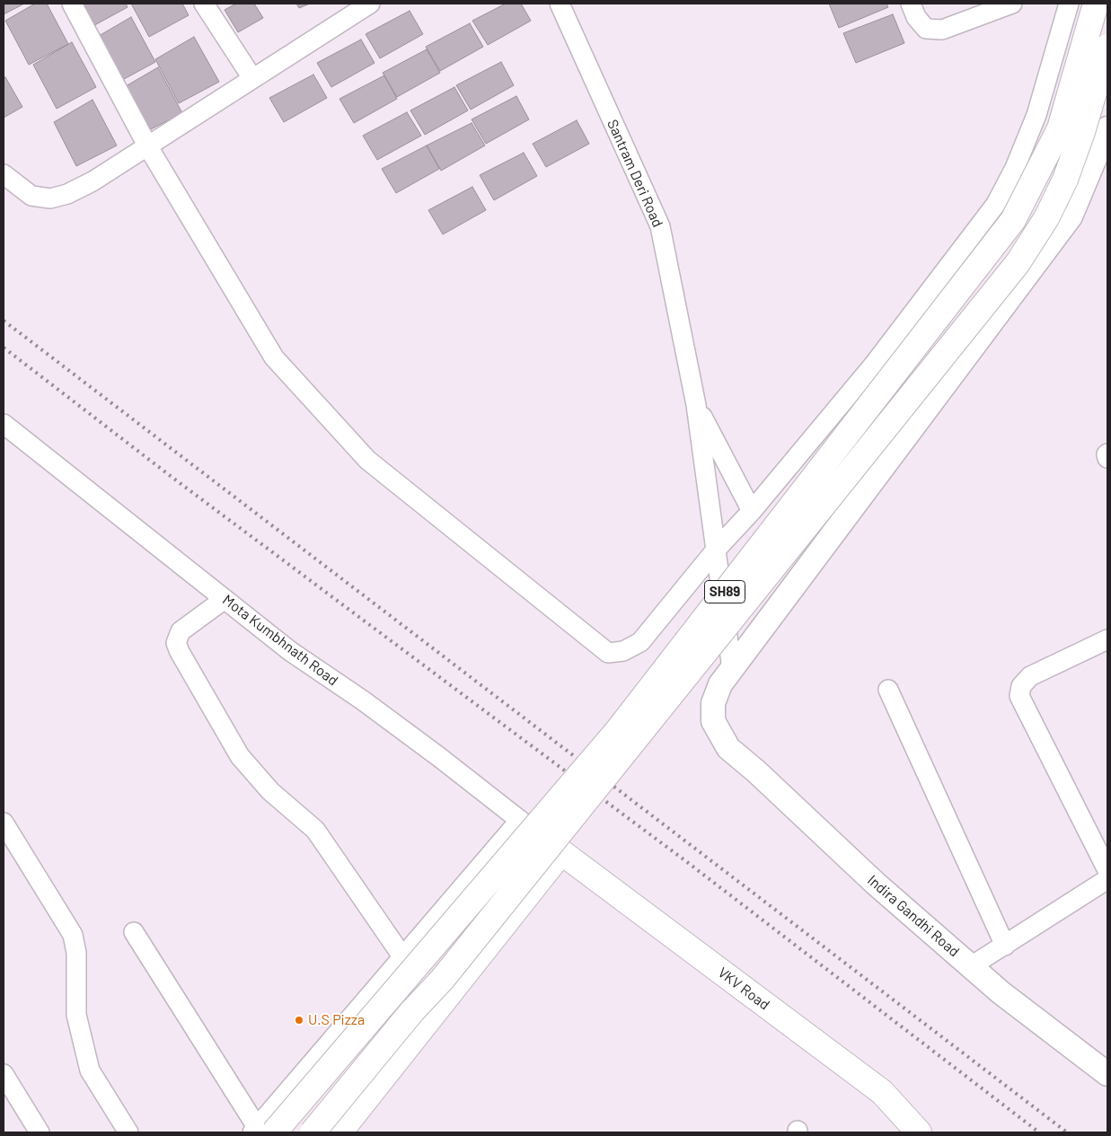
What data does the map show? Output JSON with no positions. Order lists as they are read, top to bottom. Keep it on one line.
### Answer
{"streets":{"main road":["SH89","VKV Road"],"street":["Santram Deri Road","Mota Kumbhnath Road","Indira Gandhi Road"]},"crossings":[["Santram Deri Road","Indira Gandhi Road"],["Mota Kumbhnath Road","VKV Road"]],"places":["U.S Pizza"]}
